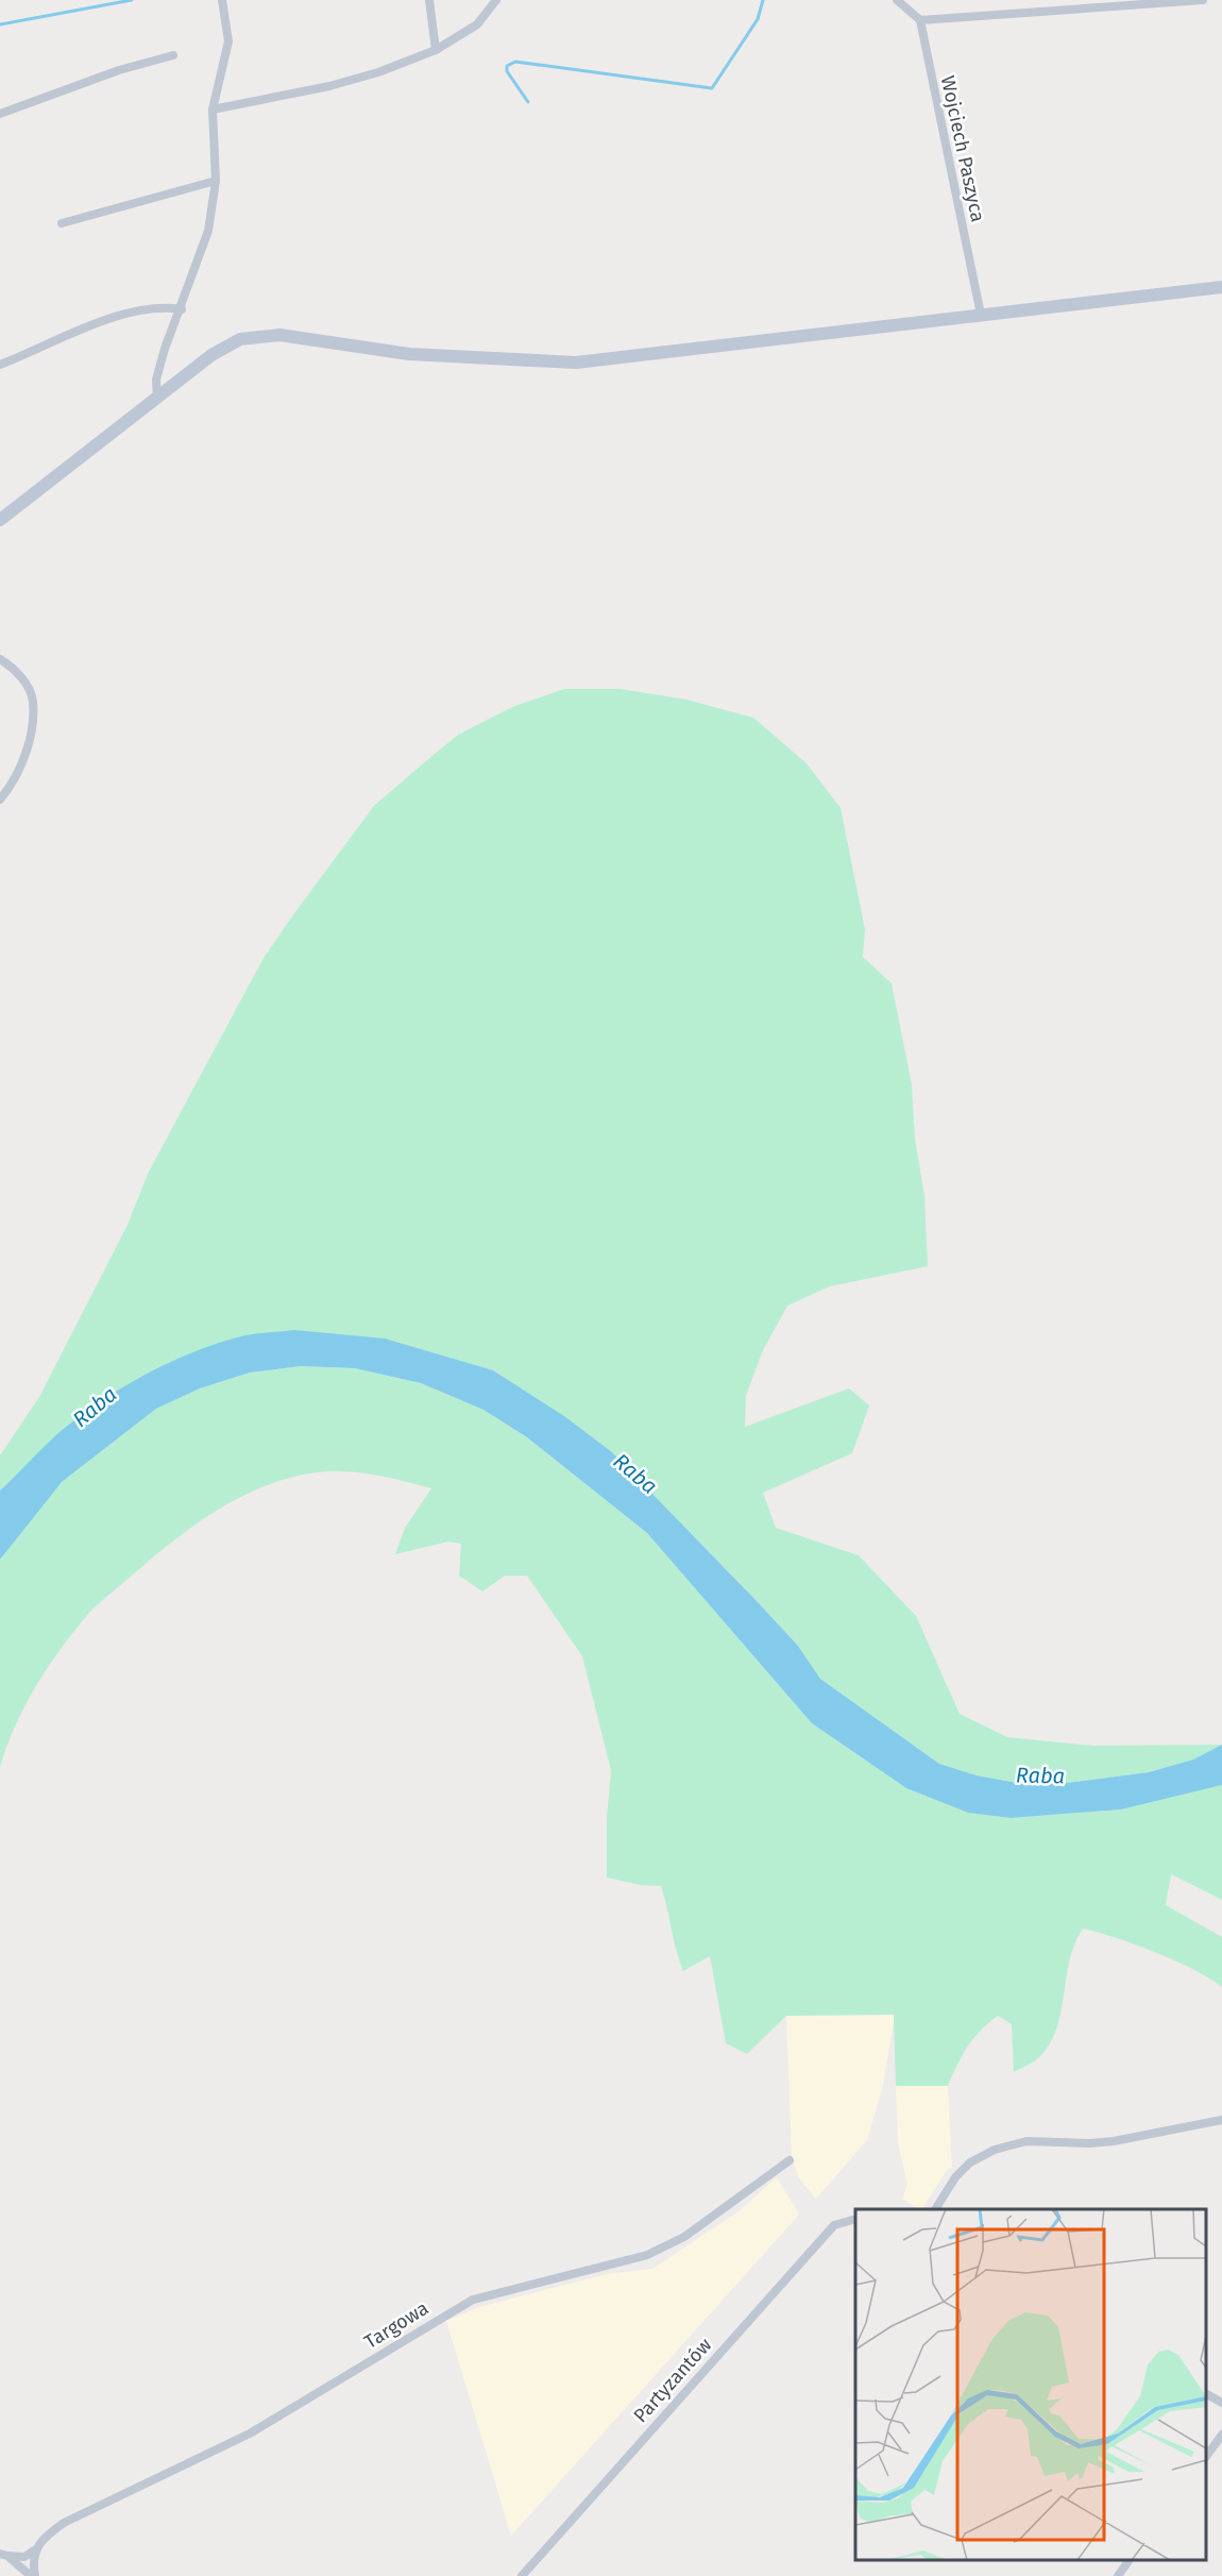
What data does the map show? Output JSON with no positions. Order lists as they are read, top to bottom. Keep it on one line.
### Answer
{"streets":{"street":["Wojciech Paszyca","Targowa","Partyzantów"]},"water":["Raba"]}
